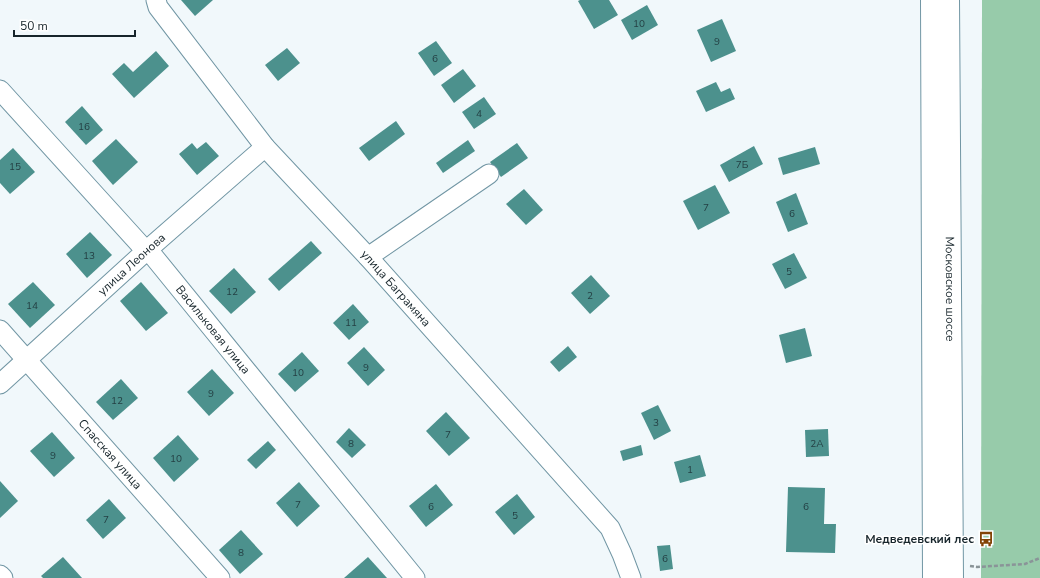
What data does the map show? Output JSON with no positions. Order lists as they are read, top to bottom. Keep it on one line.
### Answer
{"streets":{"main road":["Московское шоссе"],"street":["улица Леонова","улица Баграмяна","Васильковая улица","Спасская улица"]},"crossings":[["улица Леонова","улица Баграмяна"],["улица Леонова","Васильковая улица"],["улица Леонова","Спасская улица"]],"places":{"bus stop":["Медведевский лес"]},"house_numbers":["10","9","6","4","16","7Б","15","7","6","13","5","12","2","14","11","9","10","9","12","3","7","8","2А","9","10","1","7","6","6","5","7","8","6"],"scale_bar":"50 m"}
